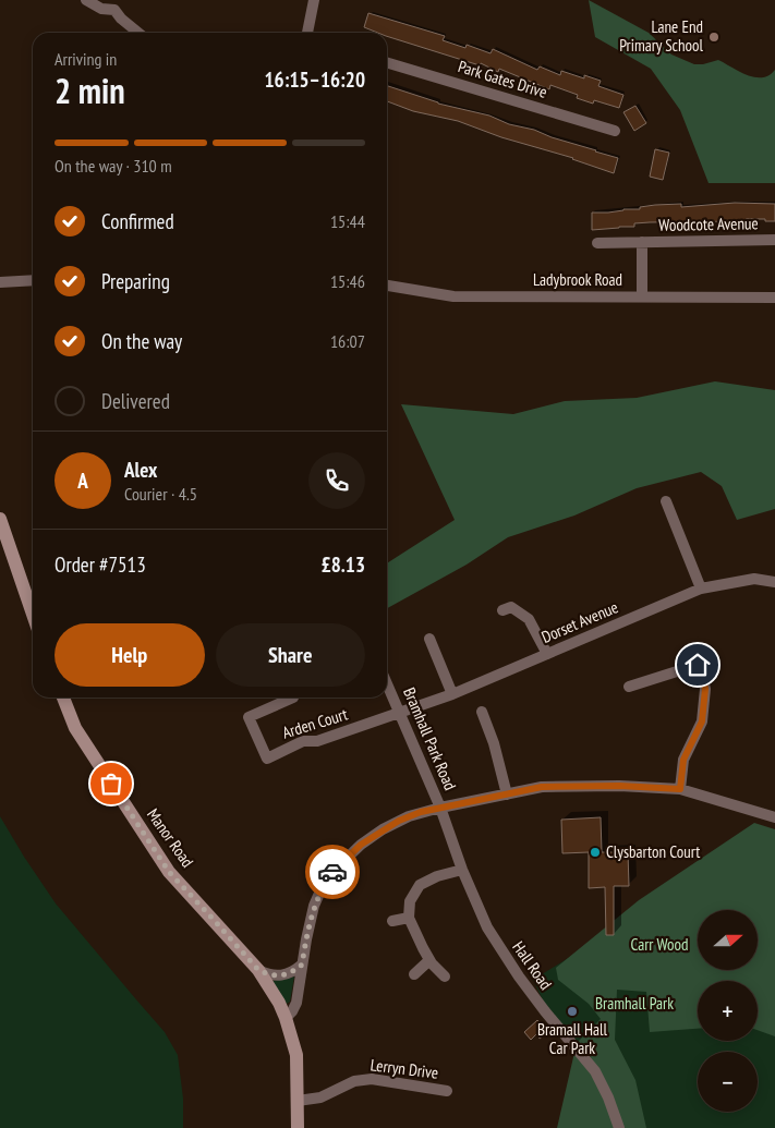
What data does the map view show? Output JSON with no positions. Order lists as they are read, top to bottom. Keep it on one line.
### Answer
{"streets":{"street":["Park Gates Drive","Woodcote Avenue","Ladybrook Road","Dorset Avenue","Arden Court","Bramhall Park Road","Manor Road","Hall Road","Lerryn Drive"]},"crossings":[["Woodcote Avenue","Ladybrook Road"],["Dorset Avenue","Arden Court"],["Dorset Avenue","Bramhall Park Road"],["Arden Court","Bramhall Park Road"],["Bramhall Park Road","Hall Road"],["Manor Road","Lerryn Drive"]],"parks":["Carr Wood","Bramhall Park"],"places":["Lane End Primary School","Clysbarton Court","Bramall Hall Car Park"],"north":"right","page":{"heading":["2 min","Arriving in","16:15–16:20"],"panel":["Alex","Courier · 4.5","Order #7513","£8.13"],"bar":"On the way · 310 m","list":[["Confirmed","15:44"],["Preparing","15:46"],["On the way","16:07"],"Delivered"],"round":"A","buttons":["Help","Share"],"map_buttons":["+","−"]}}
